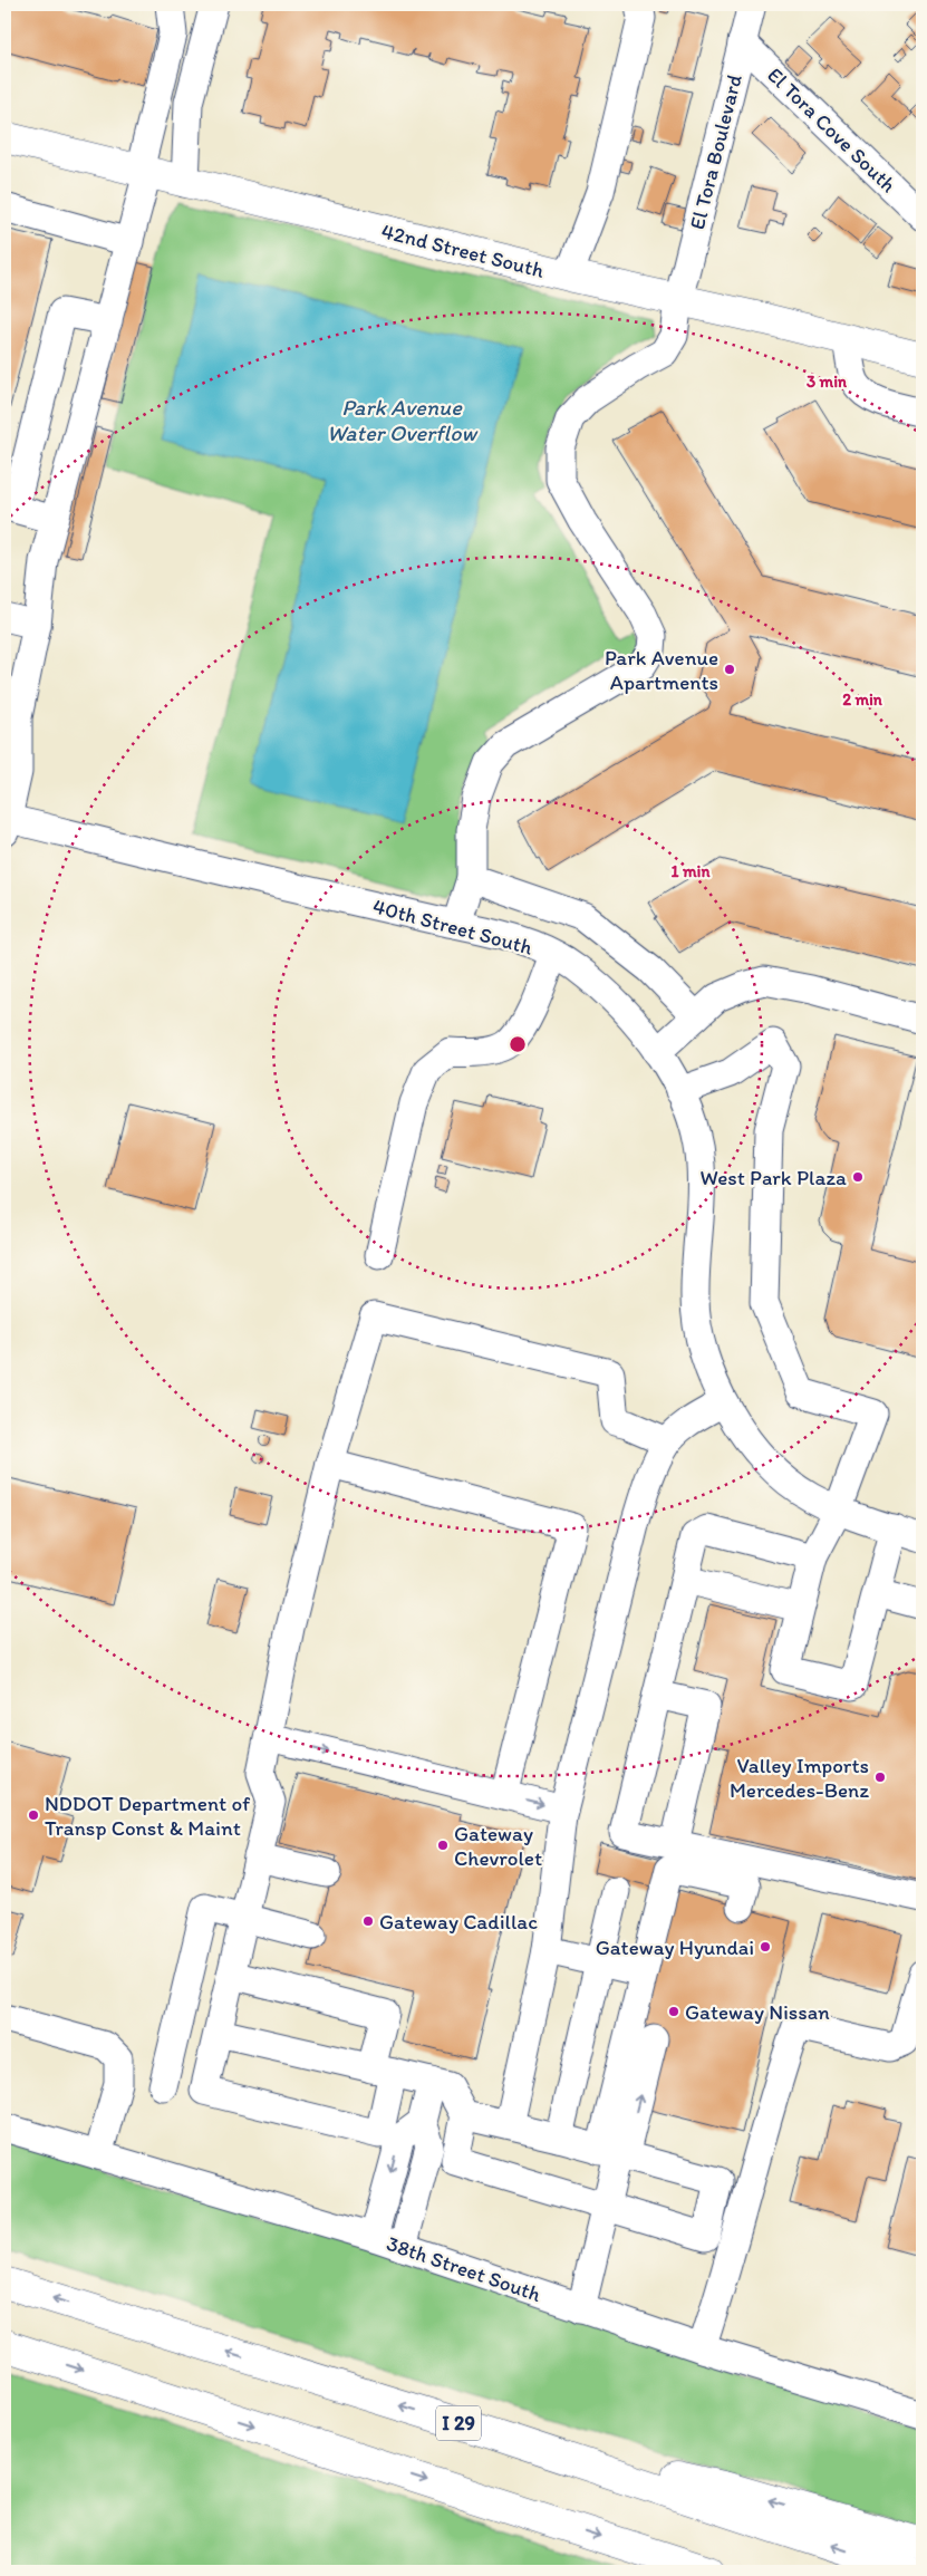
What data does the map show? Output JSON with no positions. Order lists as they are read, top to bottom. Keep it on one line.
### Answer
{"streets":{"main road":["42nd Street South","I 29"],"street":["El Tora Cove South","El Tora Boulevard","40th Street South","38th Street South"]},"crossings":[["El Tora Cove South","El Tora Boulevard"],["El Tora Boulevard","42nd Street South"],["El Tora Boulevard","40th Street South"]],"water":["Park Avenue Water Overflow"],"places":["Park Avenue Apartments","West Park Plaza","Valley Imports Mercedes-Benz","NDDOT Department of Transp Const & Maint","Gateway Chevrolet","Gateway Cadillac","Gateway Hyundai","Gateway Nissan"],"rings":["3 min","2 min","1 min"]}
